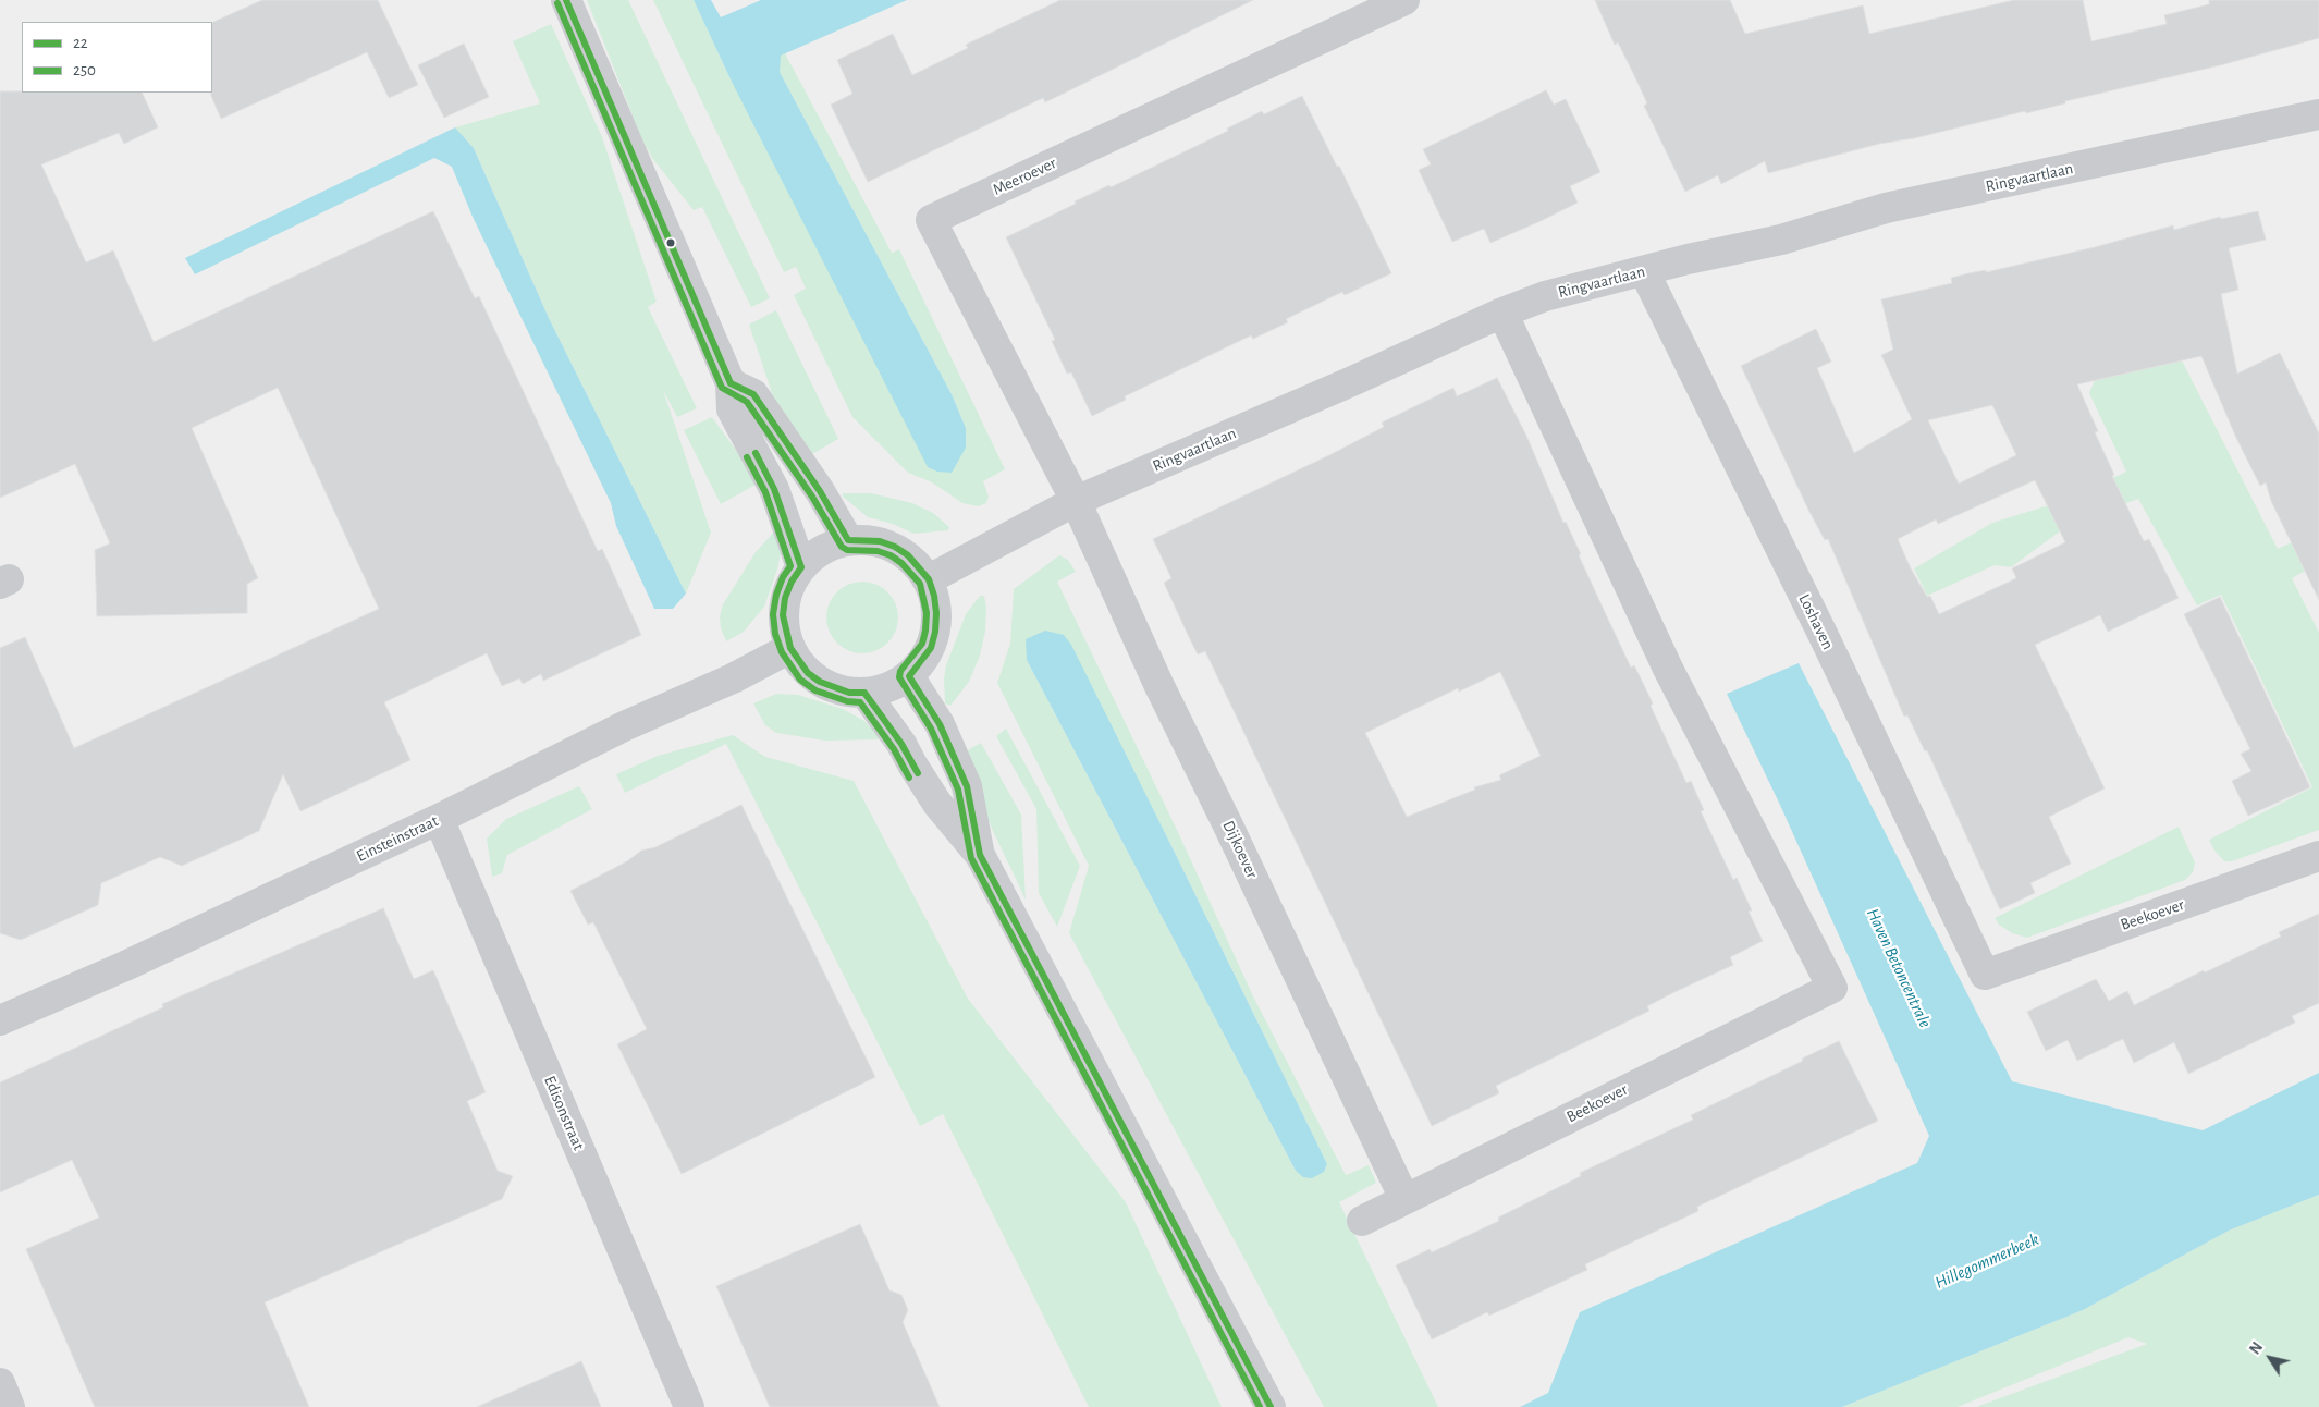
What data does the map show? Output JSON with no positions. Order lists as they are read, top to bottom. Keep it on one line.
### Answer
{"streets":{"street":["Meeroever","Ringvaartlaan","Loshaven","Einsteinstraat","Dijkoever","Beekoever","Edisonstraat"]},"crossings":[["Meeroever","Ringvaartlaan"],["Meeroever","Dijkoever"],["Ringvaartlaan","Loshaven"],["Ringvaartlaan","Einsteinstraat"],["Ringvaartlaan","Dijkoever"],["Ringvaartlaan","Beekoever"],["Loshaven","Beekoever"],["Einsteinstraat","Edisonstraat"],["Dijkoever","Beekoever"]],"water":["Haven Betoncentrale","Hillegommerbeek"],"lines":["transit line 22","transit line 250"],"legend":["22","250"],"north":"top left"}
